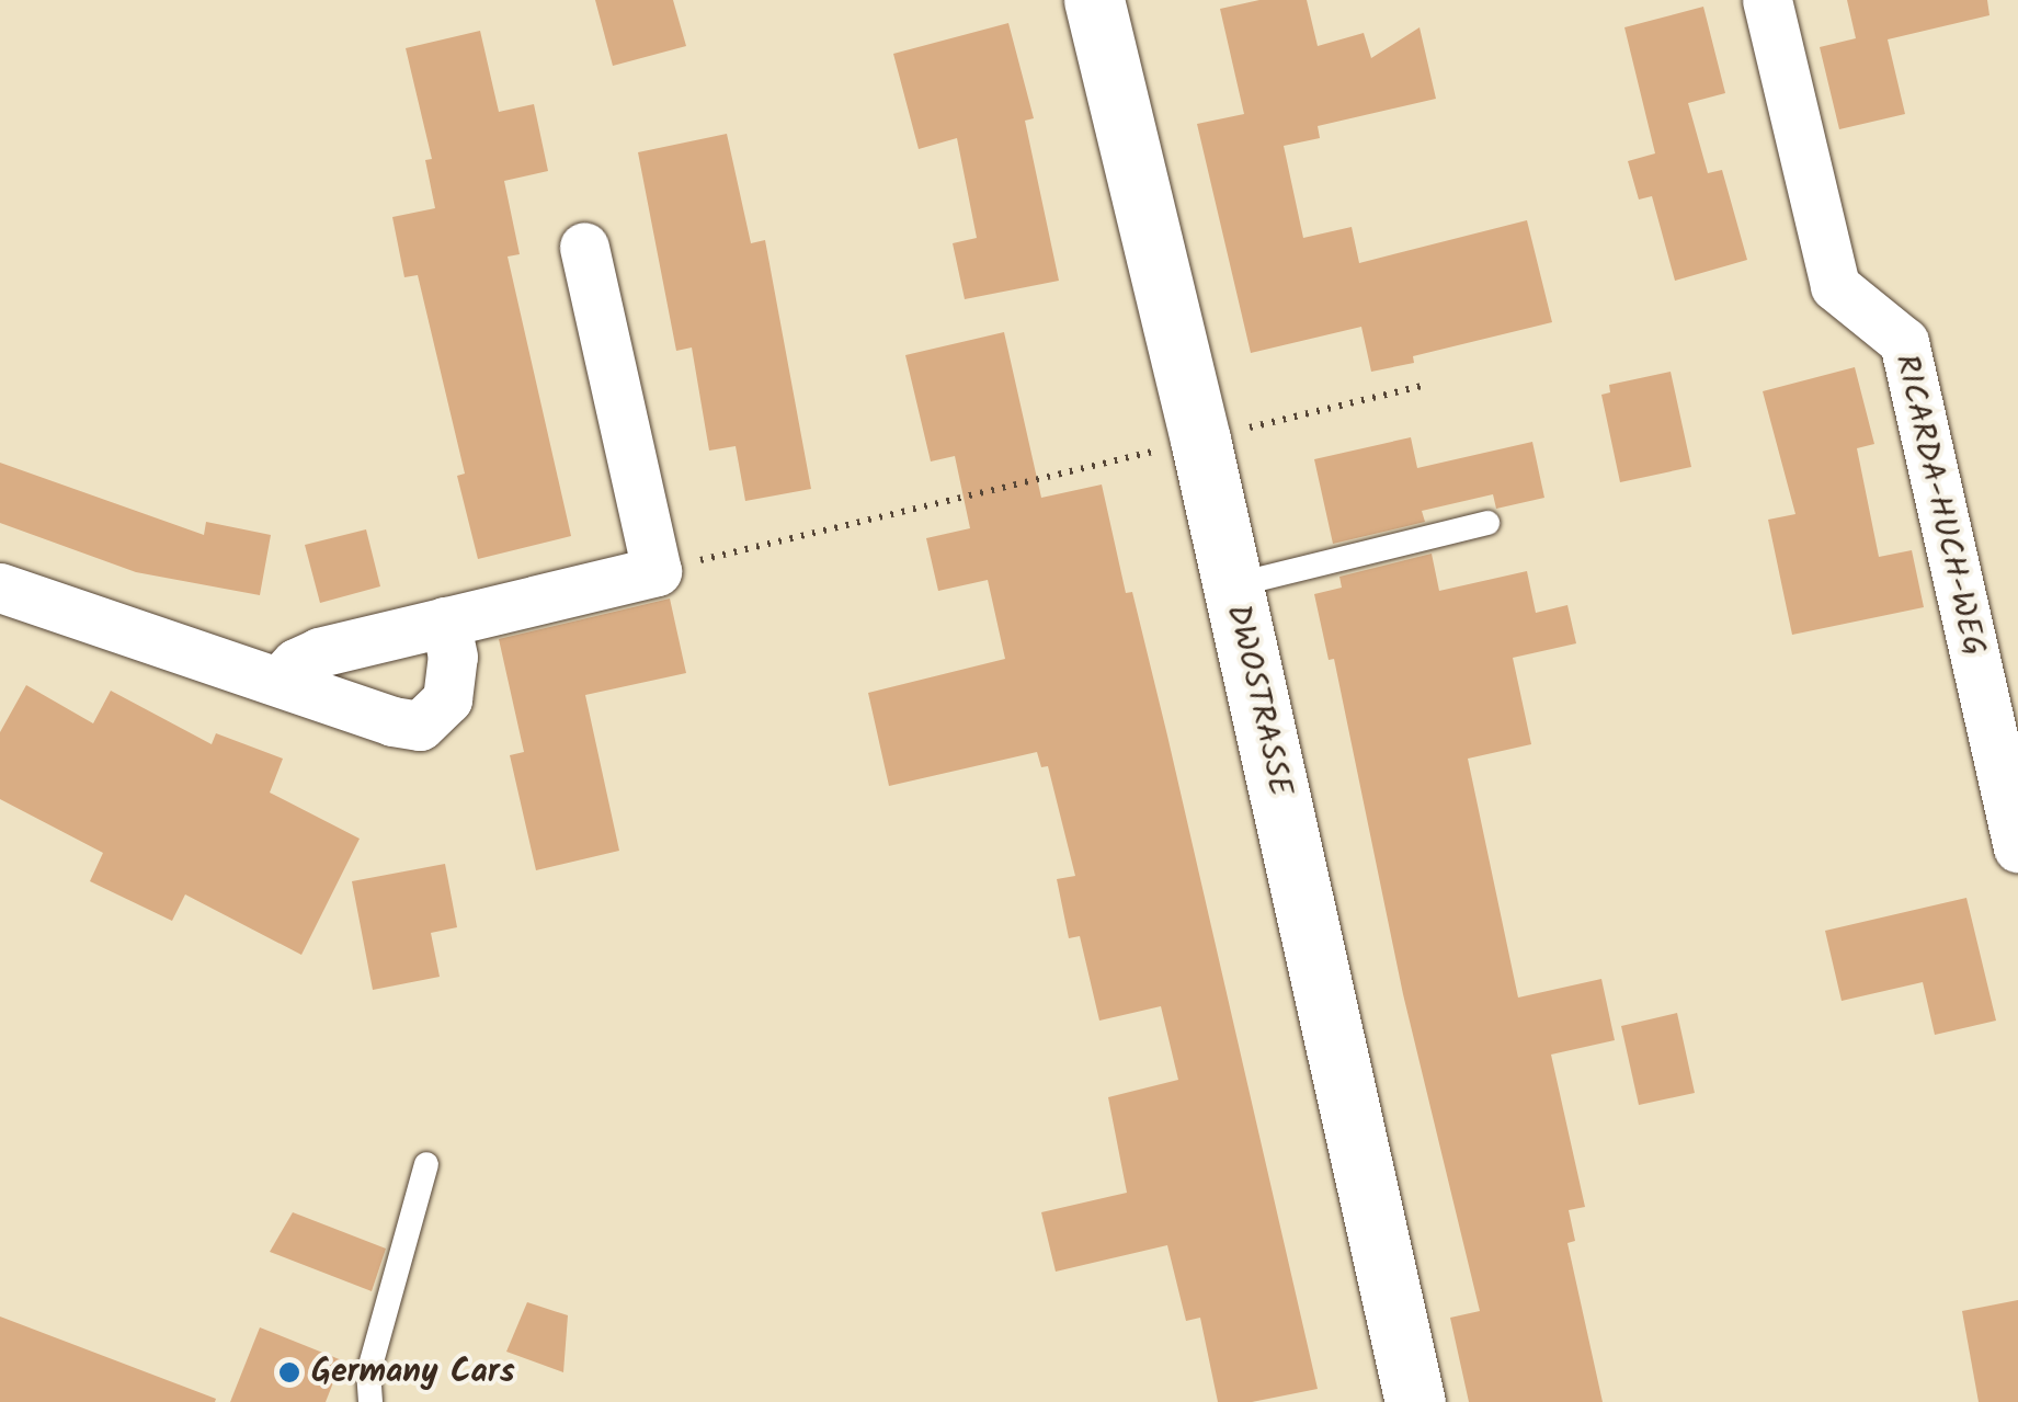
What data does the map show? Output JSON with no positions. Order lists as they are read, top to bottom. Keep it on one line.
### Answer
{"streets":{"street":["RICARDA-HUCH-WEG","DWOSTRASSE"]},"places":["Germany Cars"]}
